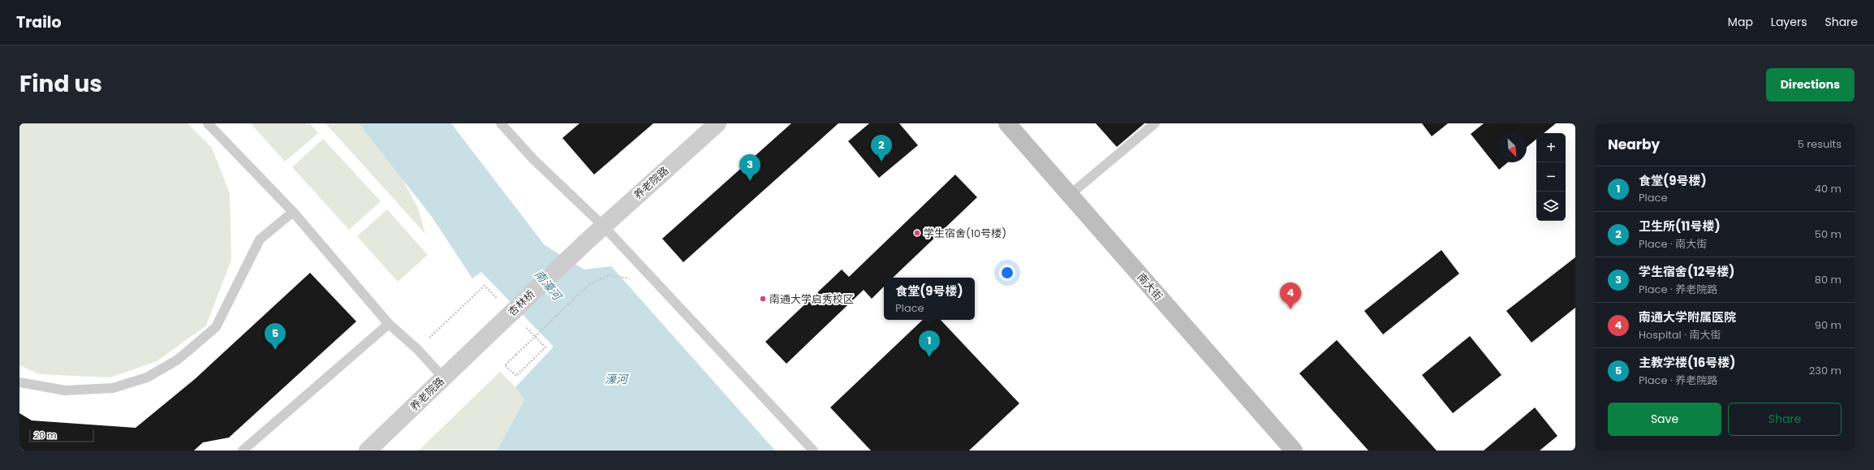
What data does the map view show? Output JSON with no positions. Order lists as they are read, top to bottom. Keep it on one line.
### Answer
{"streets":{"main road":["南大街"],"street":["养老院路","杏林桥"]},"crossings":[["养老院路","杏林桥"]],"water":["南濠河","濠河"],"places":["学生宿舍(10号楼)","南通大学启秀校区"],"scale_bar":"20 m","north":"bottom right","page":{"header":"Trailo","nav":["Map","Layers","Share"],"title":"Find us","buttons":["Directions",["Save","Share"]],"heading":["Nearby","5 results"],"map_buttons":["+","−"],"pins":["2","3","4","5","1"],"list":[{"mark":"1","name":"食堂(9号楼)","note":"Place","value":"40 m"},{"mark":"2","name":"卫生所(11号楼)","note":"Place · 南大街","value":"50 m"},{"mark":"3","name":"学生宿舍(12号楼)","note":"Place · 养老院路","value":"80 m"},{"mark":"4","name":"南通大学附属医院","note":"Hospital · 南大街","value":"90 m"},{"mark":"5","name":"主教学楼(16号楼)","note":"Place · 养老院路","value":"230 m"}],"popup":["食堂(9号楼)","Place"],"scale":"20 m"}}
